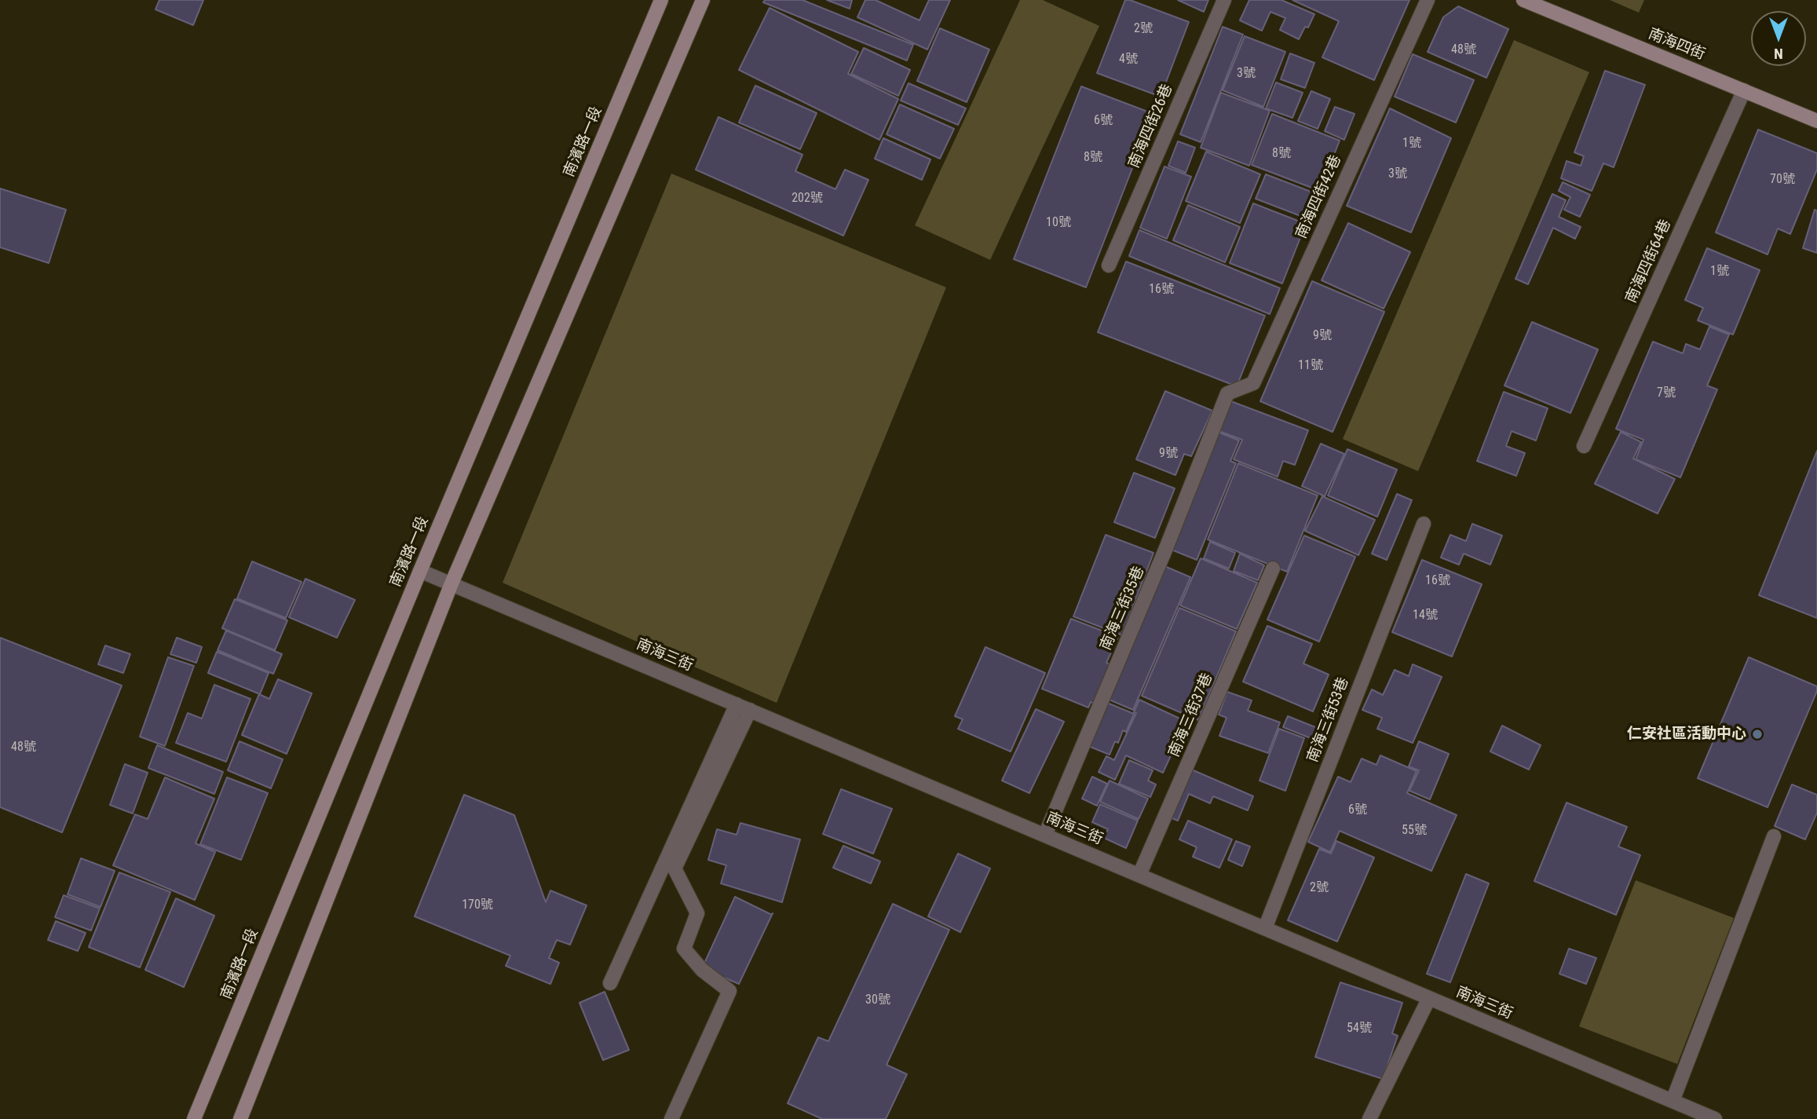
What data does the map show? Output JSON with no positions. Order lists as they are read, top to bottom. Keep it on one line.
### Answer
{"streets":{"main road":["南海四街","南濱路一段"],"street":["南海四街26巷","南海四街42巷","南海四街64巷","南海三街35巷","南海三街","南海三街37巷","南海三街53巷"]},"crossings":[["南海四街","南海四街64巷"],["南濱路一段","南海三街"],["南海四街42巷","南海三街35巷"],["南海三街35巷","南海三街"],["南海三街","南海三街37巷"],["南海三街","南海三街53巷"]],"places":["仁安社區活動中心"],"house_numbers":["2號","48號","4號","3號","6號","1號","8號","8號","3號","70號","202號","10號","1號","16號","9號","11號","7號","9號","16號","14號","48號","6號","55號","2號","170號","30號","54號"],"north":"bottom"}
